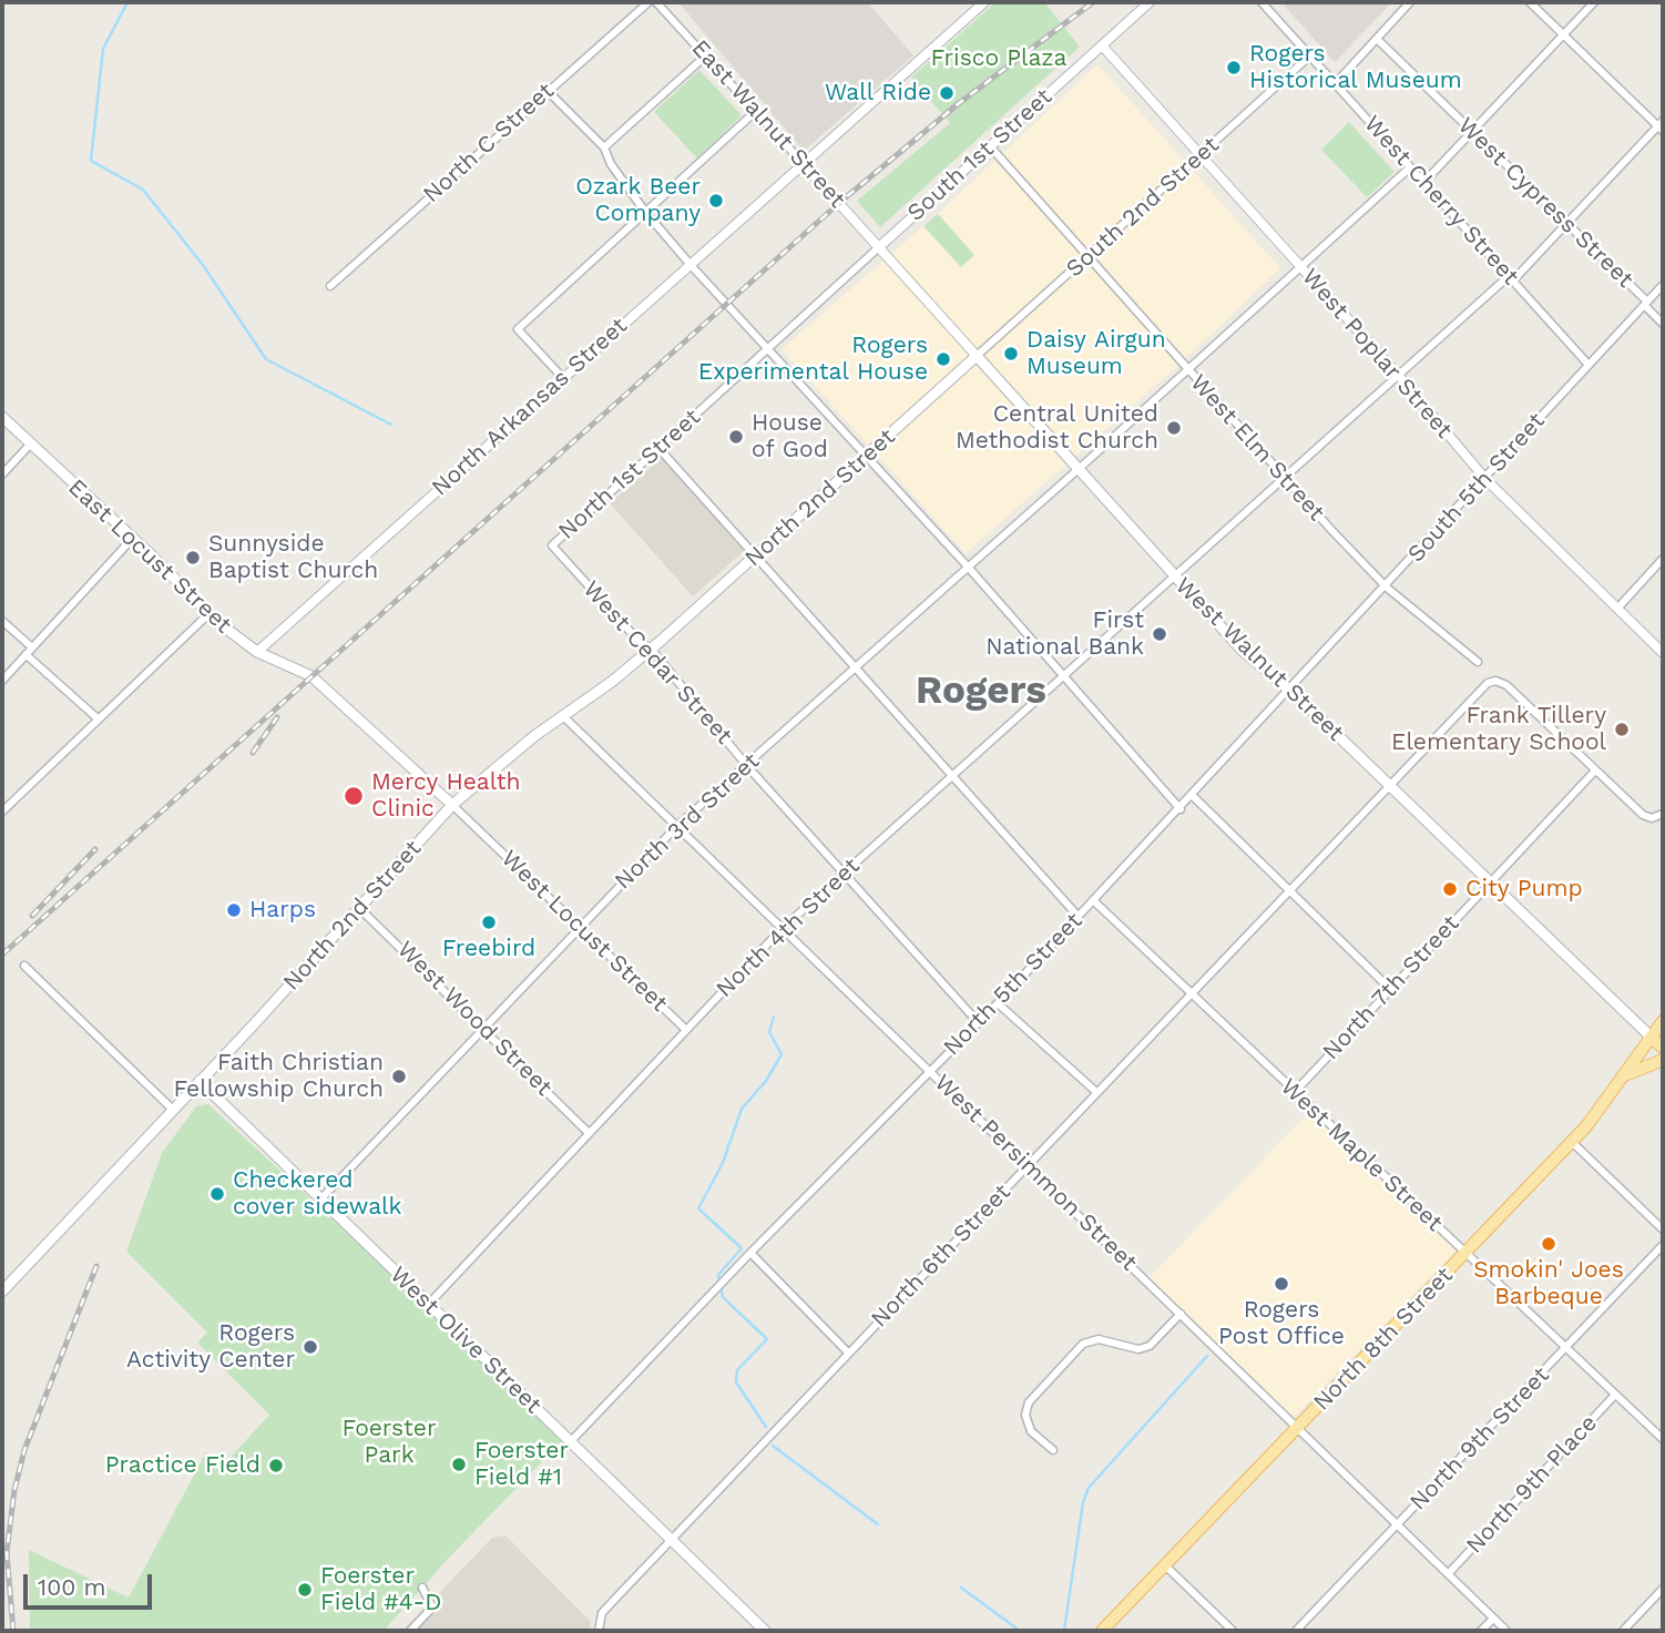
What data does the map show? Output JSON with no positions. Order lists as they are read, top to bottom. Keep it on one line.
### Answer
{"streets":{"main road":["North 2nd Street","East Locust Street","West Walnut Street","West Locust Street","North 8th Street","West Olive Street"],"street":["East Walnut Street","North C Street","South 1st Street","West Cherry Street","West Cypress Street","South 2nd Street","West Poplar Street","North Arkansas Street","West Elm Street","North 1st Street","South 5th Street","West Cedar Street","North 3rd Street","North 4th Street","North 5th Street","North 7th Street","West Wood Street","West Maple Street","West Persimmon Street","North 6th Street","North 9th Street","North 9th Place"]},"crossings":[["East Walnut Street","South 1st Street"],["East Walnut Street","North Arkansas Street"],["East Walnut Street","North 1st Street"],["East Walnut Street","West Walnut Street"],["South 1st Street","West Poplar Street"],["South 1st Street","West Elm Street"],["South 1st Street","North 1st Street"],["South 1st Street","West Walnut Street"],["West Cherry Street","South 2nd Street"],["West Cherry Street","South 5th Street"],["West Cherry Street","North 3rd Street"],["West Cherry Street","North 4th Street"],["West Cypress Street","South 5th Street"],["West Cypress Street","North 4th Street"],["South 2nd Street","West Poplar Street"],["South 2nd Street","West Elm Street"],["South 2nd Street","North 2nd Street"],["South 2nd Street","West Walnut Street"],["West Poplar Street","South 5th Street"],["West Poplar Street","North 3rd Street"],["West Poplar Street","North 4th Street"],["North Arkansas Street","East Locust Street"],["West Elm Street","South 5th Street"],["West Elm Street","North 3rd Street"],["West Elm Street","North 4th Street"],["North 1st Street","West Walnut Street"],["North 1st Street","West Cedar Street"],["South 5th Street","West Walnut Street"],["South 5th Street","North 5th Street"],["North 2nd Street","West Walnut Street"],["North 2nd Street","West Cedar Street"],["North 2nd Street","West Locust Street"],["North 2nd Street","West Wood Street"],["North 2nd Street","West Persimmon Street"],["North 2nd Street","West Olive Street"],["East Locust Street","West Locust Street"],["West Walnut Street","North 3rd Street"],["West Walnut Street","North 4th Street"],["West Walnut Street","North 5th Street"],["West Walnut Street","North 7th Street"],["West Walnut Street","North 6th Street"],["West Walnut Street","North 8th Street"],["West Cedar Street","North 3rd Street"],["West Cedar Street","North 4th Street"],["West Cedar Street","North 5th Street"],["North 3rd Street","West Locust Street"],["North 3rd Street","West Wood Street"],["North 3rd Street","West Persimmon Street"],["North 3rd Street","West Olive Street"],["North 4th Street","West Locust Street"],["North 4th Street","West Wood Street"],["North 4th Street","West Persimmon Street"],["North 4th Street","West Olive Street"],["North 5th Street","West Maple Street"],["North 5th Street","West Persimmon Street"],["North 5th Street","West Olive Street"],["North 7th Street","West Maple Street"],["North 7th Street","North 6th Street"],["West Maple Street","North 6th Street"],["West Maple Street","North 8th Street"],["West Maple Street","North 9th Street"],["West Maple Street","North 9th Place"],["West Persimmon Street","North 6th Street"],["West Persimmon Street","North 8th Street"],["West Persimmon Street","North 9th Street"],["West Persimmon Street","North 9th Place"],["North 6th Street","West Olive Street"]],"districts":["Rogers"],"parks":["Frisco Plaza","Foerster Park"],"places":["Rogers Historical Museum","Wall Ride","Ozark Beer Company","Daisy Airgun Museum","Rogers Experimental House","Central United Methodist Church","House of God","Sunnyside Baptist Church","First National Bank","Frank Tillery Elementary School","Mercy Health Clinic","City Pump","Harps","Freebird","Faith Christian Fellowship Church","Checkered cover sidewalk","Smokin' Joes Barbeque","Rogers Post Office","Rogers Activity Center","Foerster Field #1","Practice Field","Foerster Field #4-D"],"scale_bar":"100 m"}
